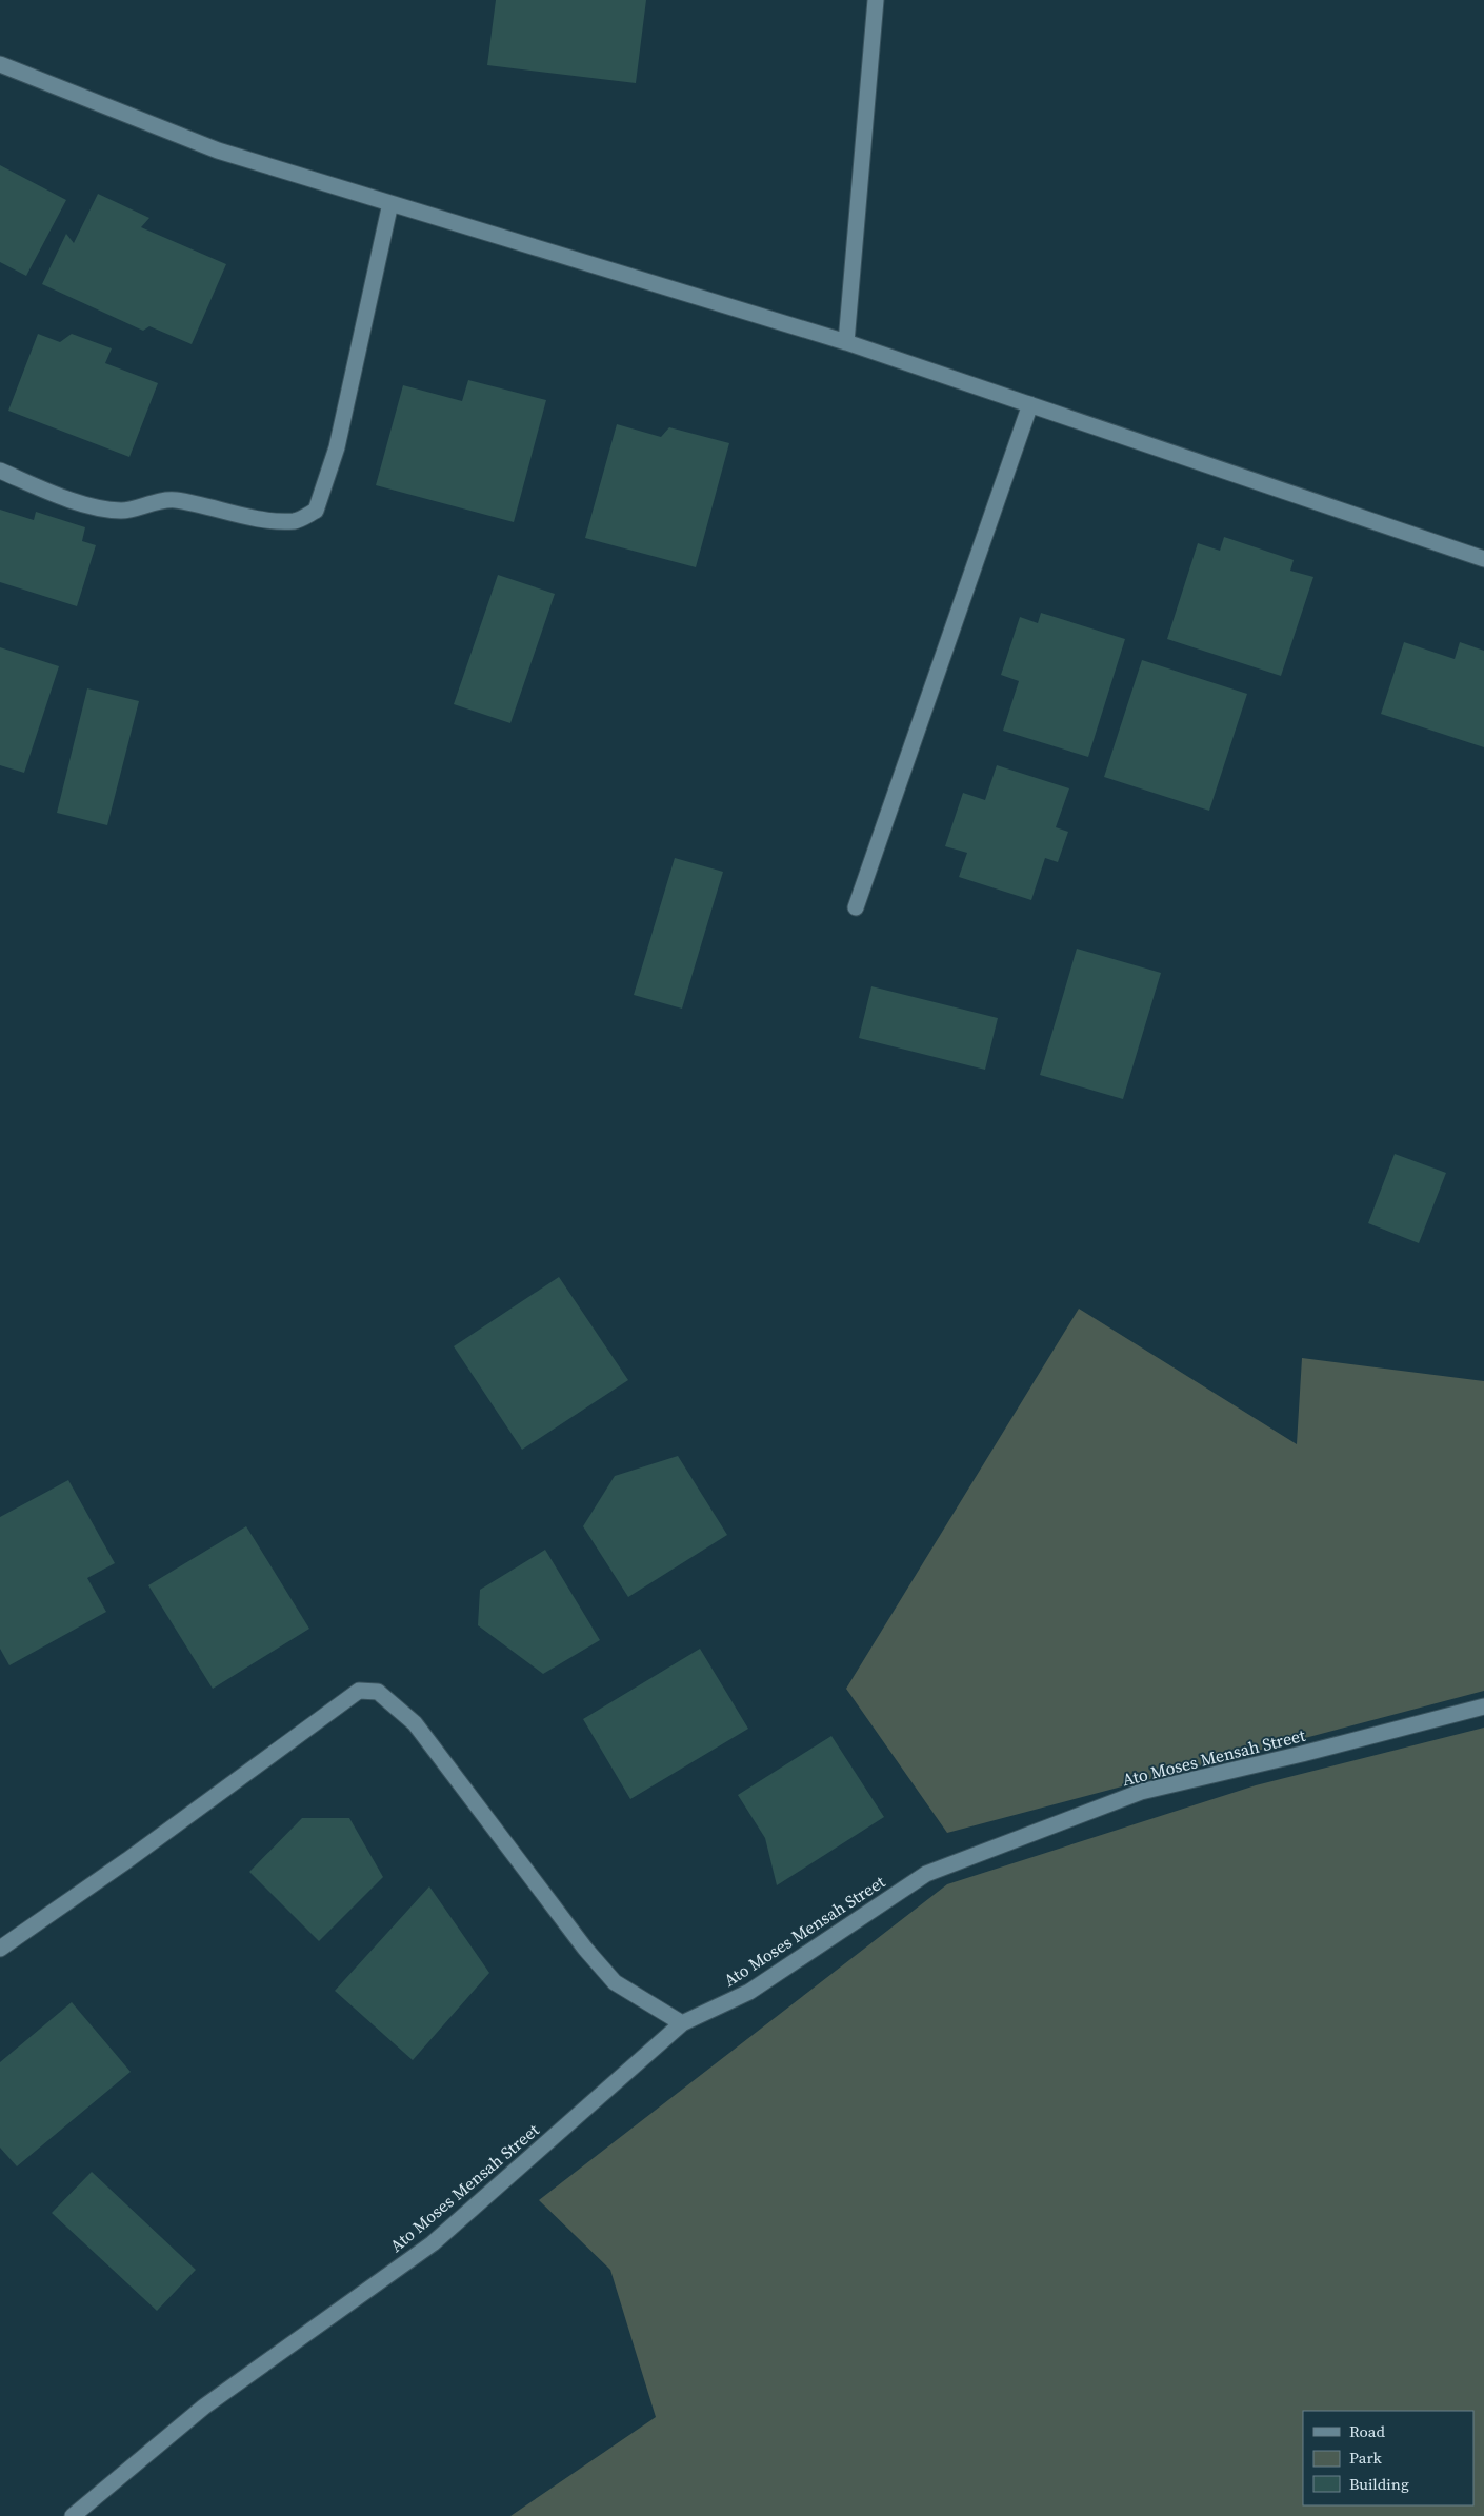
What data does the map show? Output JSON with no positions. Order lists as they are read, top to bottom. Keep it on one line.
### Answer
{"streets":{"street":["Ato Moses Mensah Street"]},"legend":["Road","Park","Building"]}
